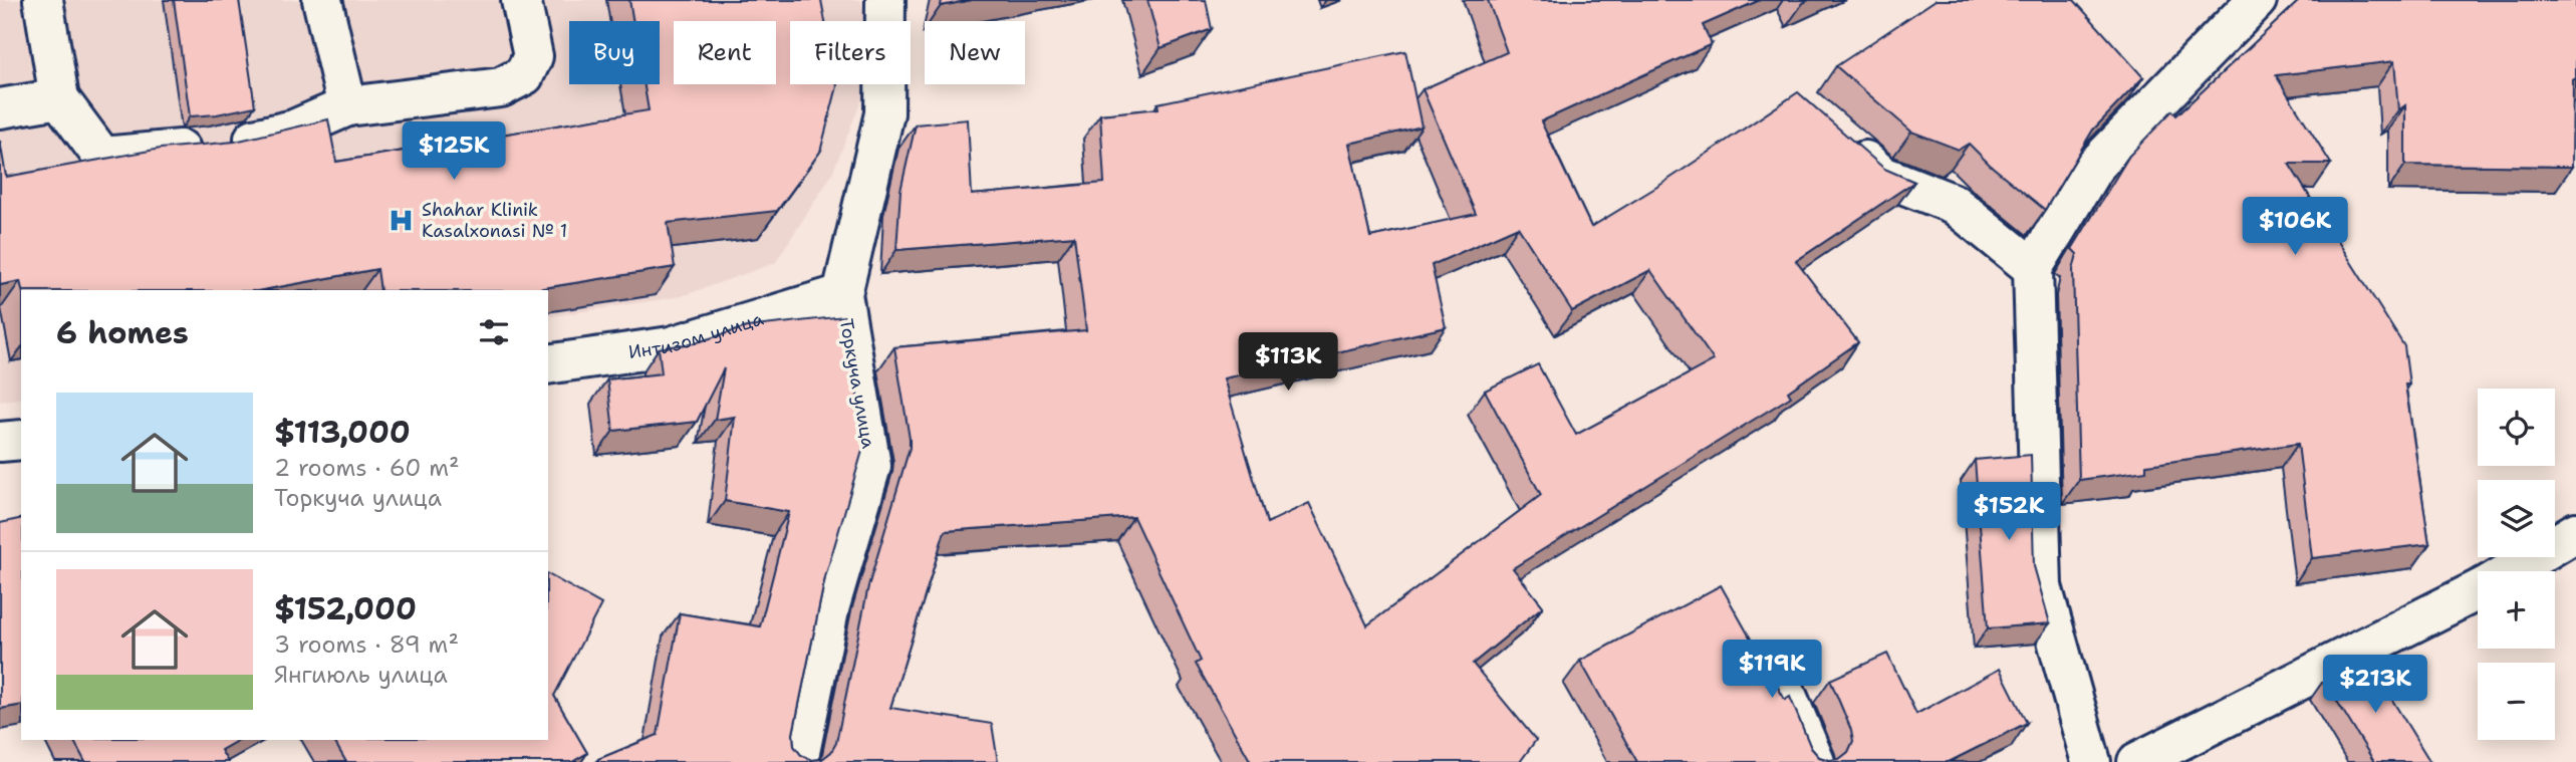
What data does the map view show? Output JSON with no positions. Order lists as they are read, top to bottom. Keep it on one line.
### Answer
{"streets":{"street":["Интизом улица","Торкуча улица"]},"crossings":[["Интизом улица","Торкуча улица"]],"places":{"hospital":["Shahar Klinik Kasalxonasi № 1"]},"page":{"chip":["Buy","Rent","Filters","New"],"price":["$125K","$106K","$113K","$152K","$119K","$213K"],"heading":"6 homes","list":[{"name":"$113,000","note":"2 rooms · 60 m² · Торкуча улица"},{"name":"$152,000","note":"3 rooms · 89 m² · Янгиюль улица"}],"map_buttons":["+","−"]}}
